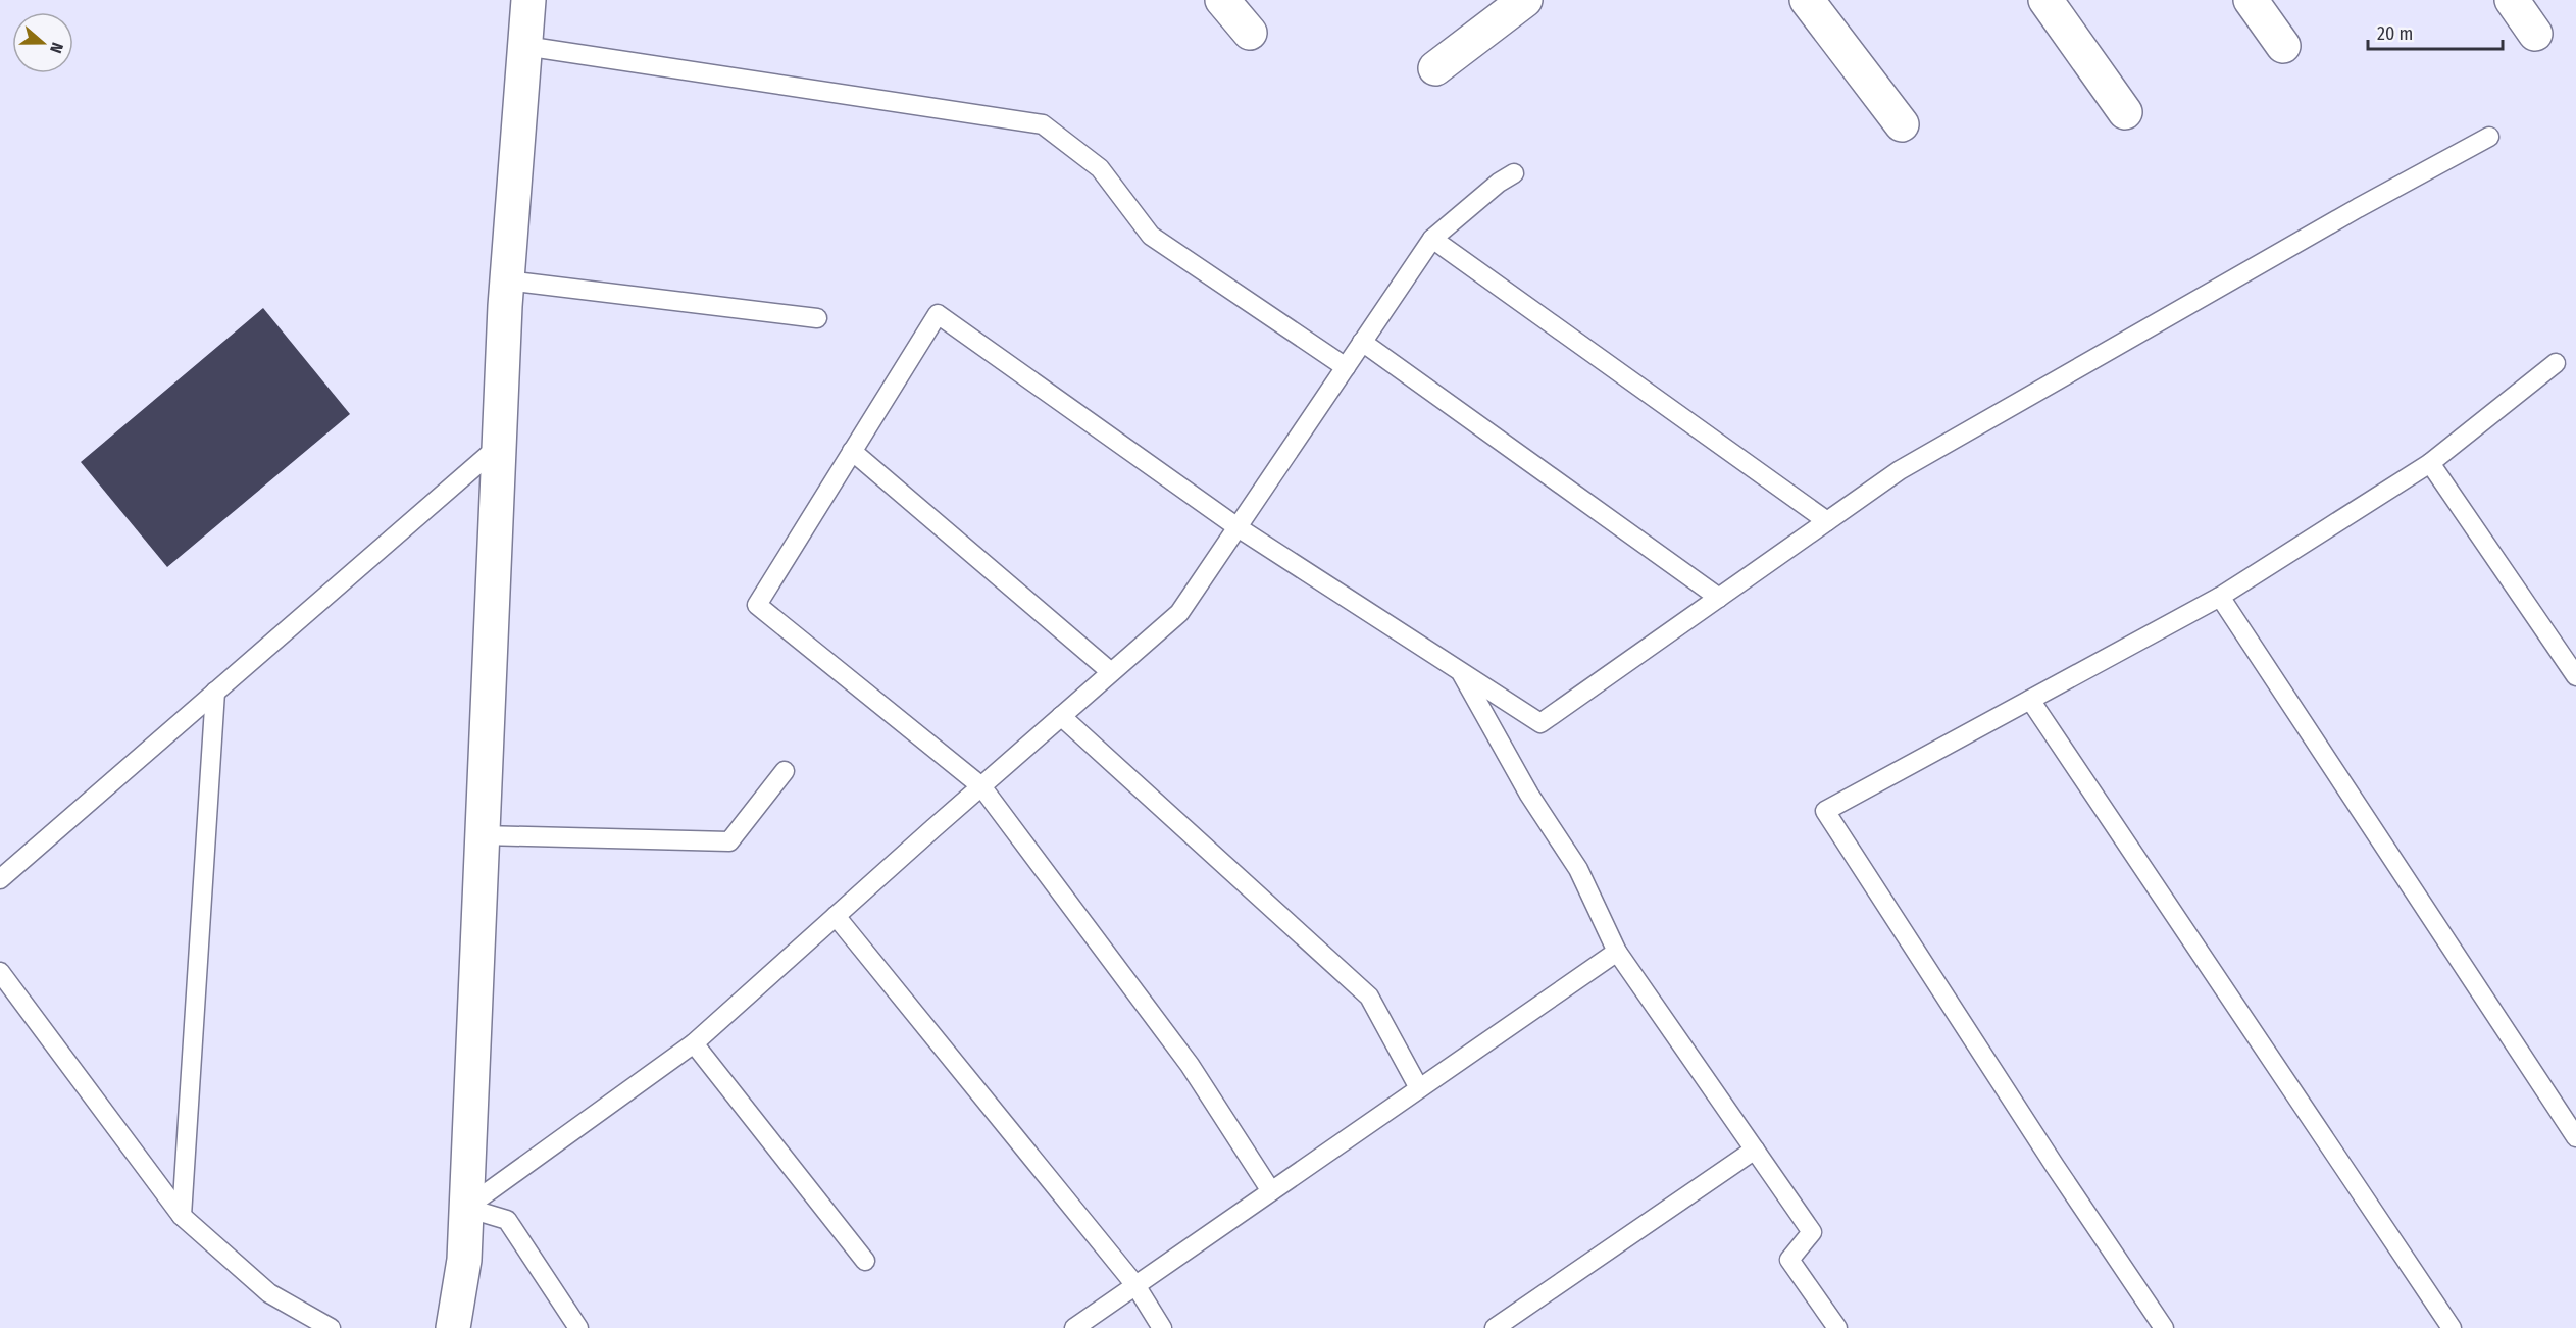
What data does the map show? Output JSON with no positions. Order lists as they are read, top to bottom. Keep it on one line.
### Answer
{"scale_bar":"20 m","north":"right"}
